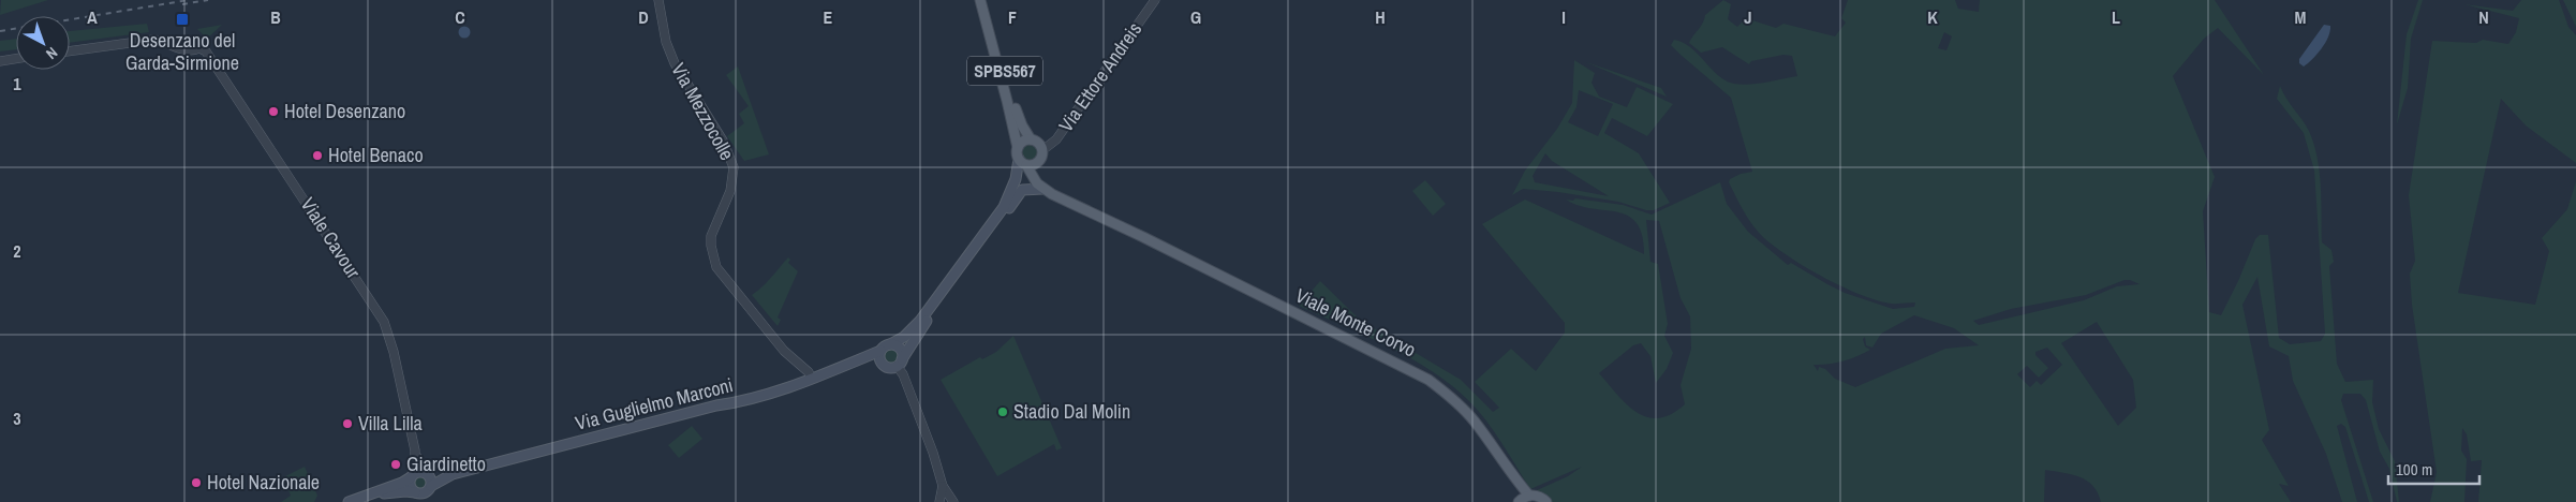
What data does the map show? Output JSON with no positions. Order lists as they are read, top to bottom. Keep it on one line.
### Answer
{"streets":{"main road":["SPBS567","Viale Monte Corvo","Via Guglielmo Marconi"],"street":["Via Ettore Andreis","Via Mezzocolle","Viale Cavour"]},"crossings":[["SPBS567","Via Ettore Andreis"],["SPBS567","Via Guglielmo Marconi"],["Via Ettore Andreis","Via Guglielmo Marconi"],["Via Mezzocolle","Via Guglielmo Marconi"],["Viale Cavour","Via Guglielmo Marconi"]],"places":{"transit":["Desenzano del Garda-Sirmione"],"other":["Hotel Desenzano","Hotel Benaco","Stadio Dal Molin","Villa Lilla","Giardinetto","Hotel Nazionale"]},"scale_bar":"100 m","north":"bottom right","grid":{"columns":["A","B","C","D","E","F","G","H","I","J","K","L","M","N"],"rows":["1","2","3"]}}
